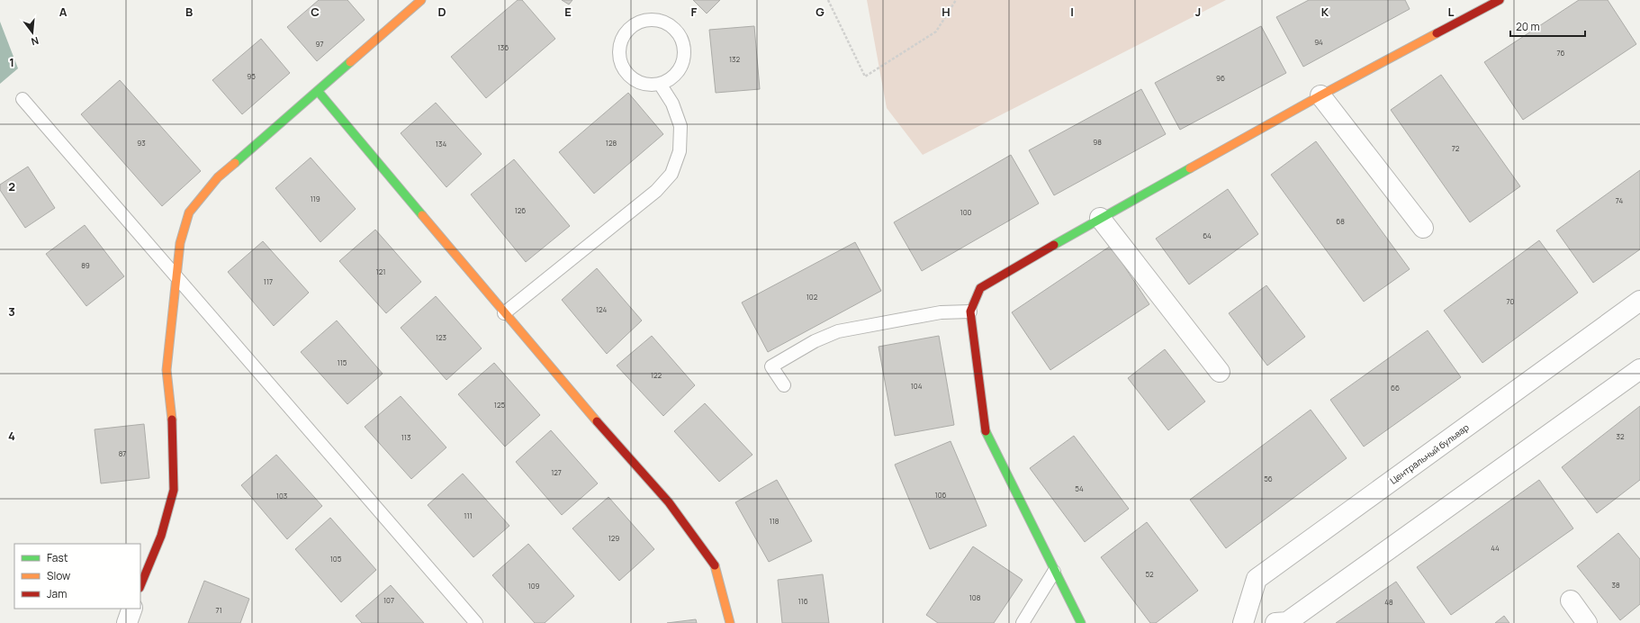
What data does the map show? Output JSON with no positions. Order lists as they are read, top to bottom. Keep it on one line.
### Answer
{"streets":{"street":["Центральный бульвар"]},"house_numbers":["94","97","136","76","132","95","96","98","93","128","134","72","119","74","126","100","68","64","89","121","117","102","70","124","123","115","122","104","66","125","32","113","87","127","56","54","106","103","111","118","129","44","105","52","38","109","108","107","116","48","71"],"legend":["Fast","Slow","Jam"],"scale_bar":"20 m","north":"bottom","grid":{"columns":["A","B","C","D","E","F","G","H","I","J","K","L"],"rows":["1","2","3","4"]}}
